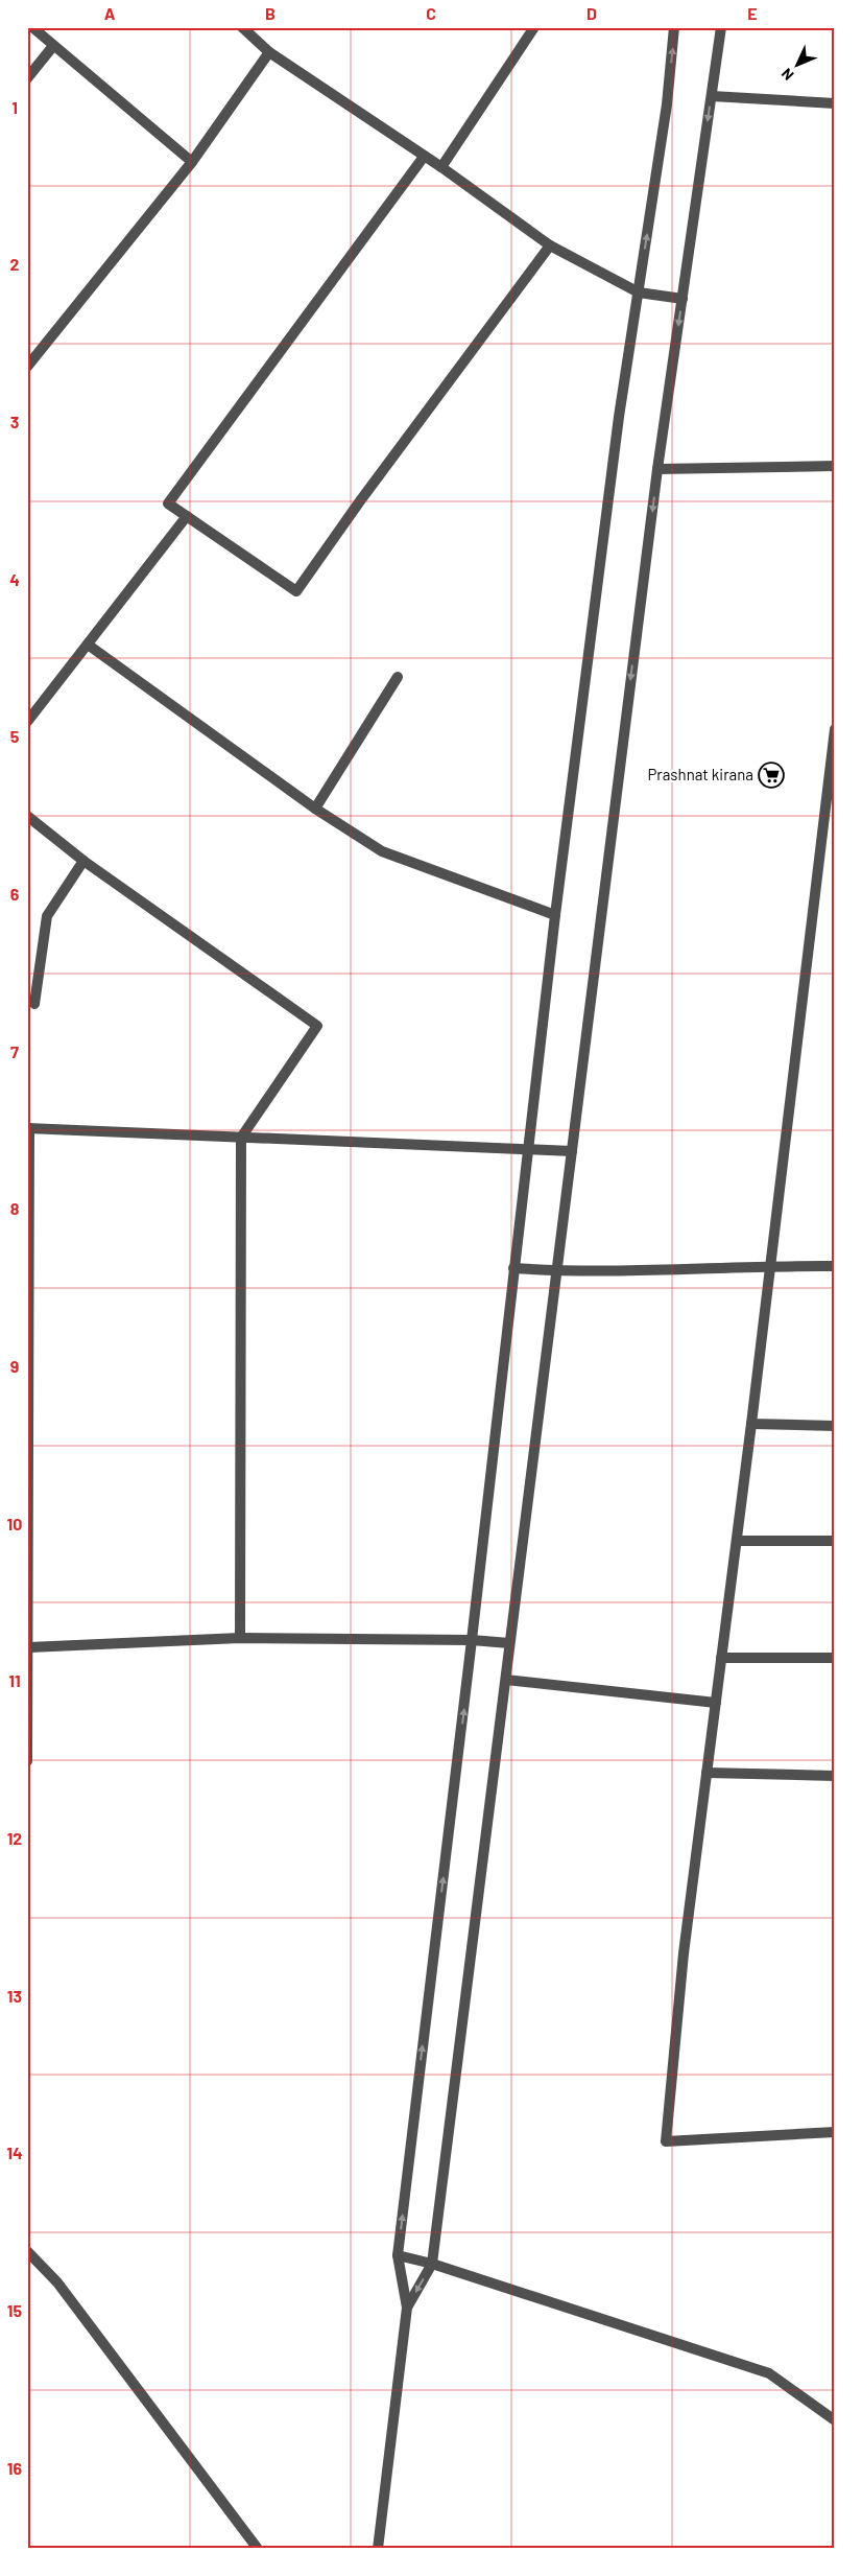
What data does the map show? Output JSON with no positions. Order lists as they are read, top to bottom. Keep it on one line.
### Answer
{"places":{"supermarket":["Prashnat kirana"]},"north":"bottom left","grid":{"columns":["A","B","C","D","E"],"rows":["1","2","3","4","5","6","7","8","9","10","11","12","13","14","15","16"]}}
